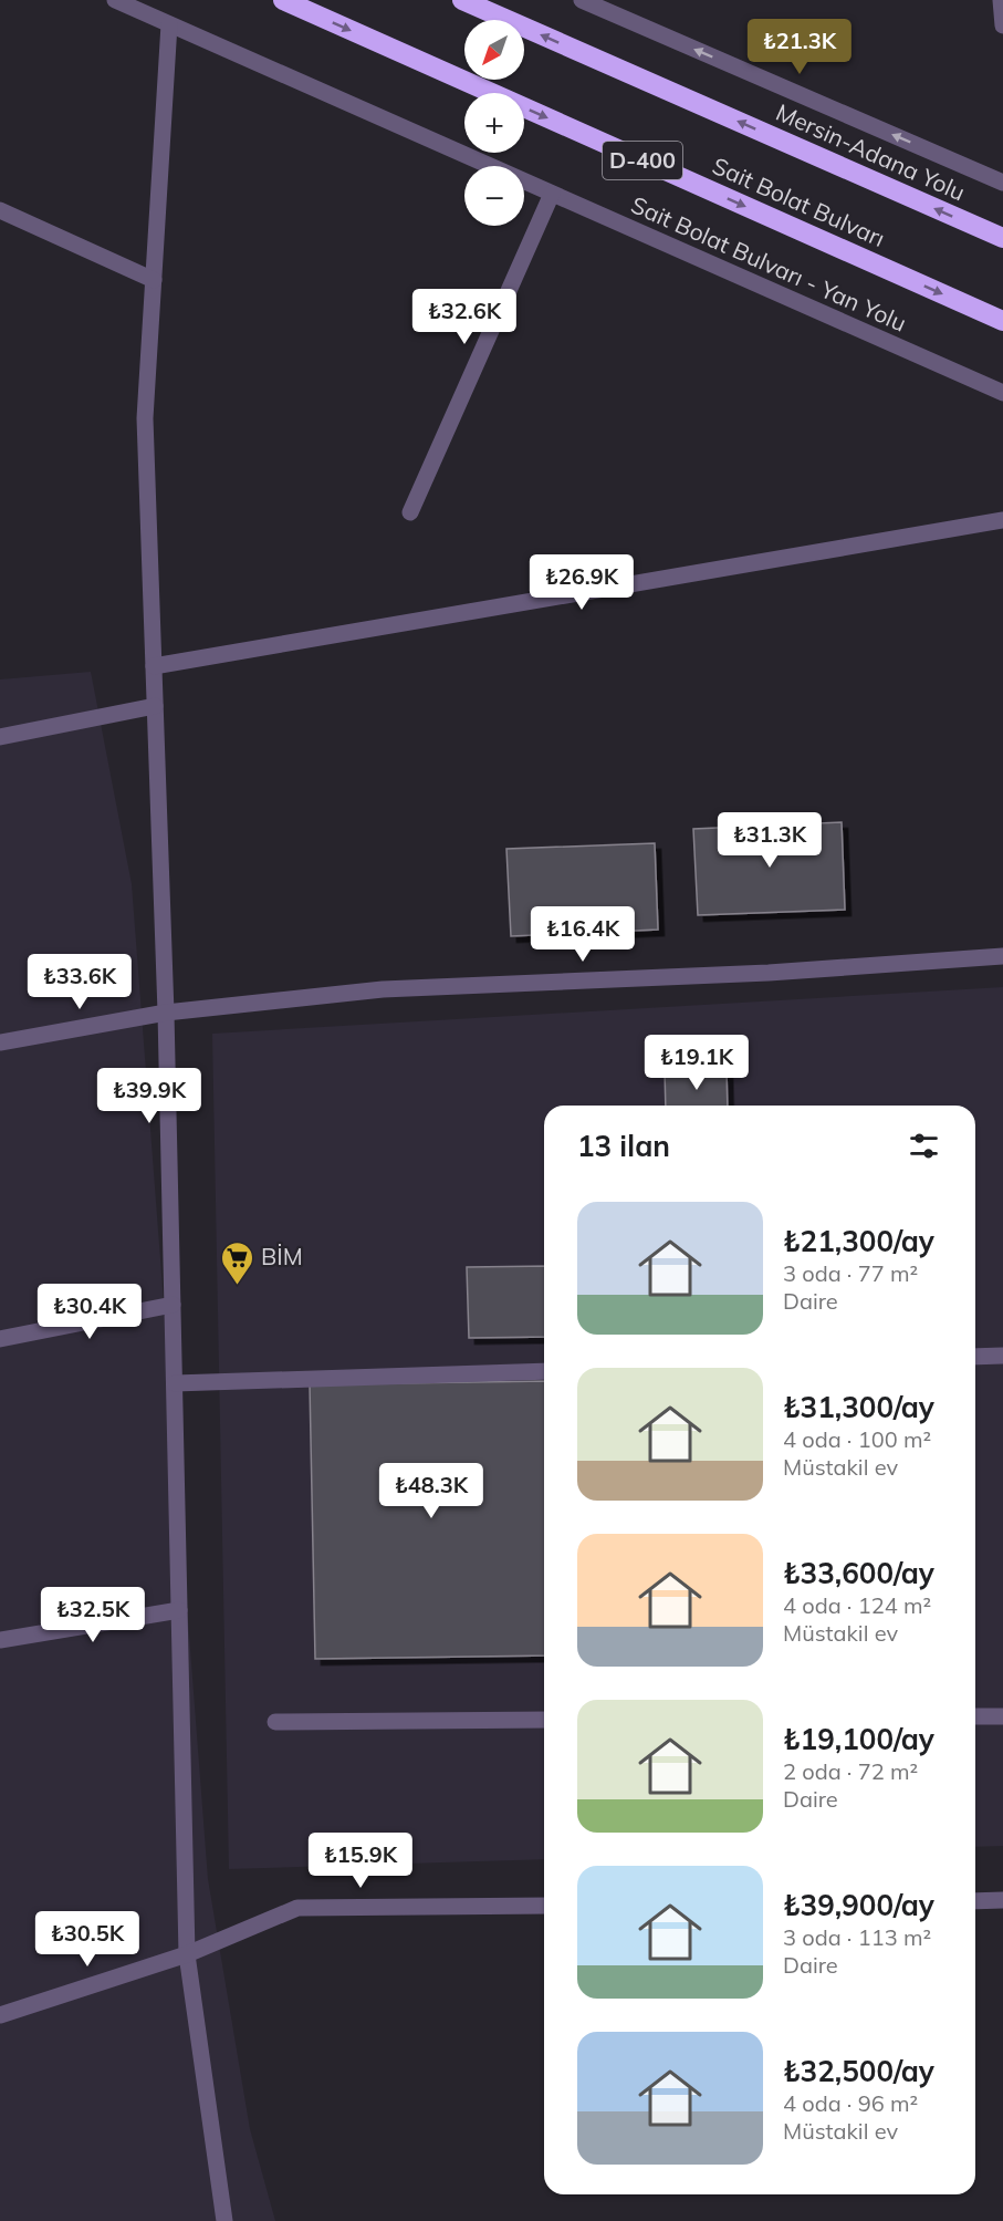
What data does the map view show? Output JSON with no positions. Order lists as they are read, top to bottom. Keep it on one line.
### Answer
{"streets":{"highway":["Mersin-Adana Yolu","D-400","Sait Bolat Bulvarı"],"street":["Sait Bolat Bulvarı - Yan Yolu"]},"one_way":["Mersin-Adana Yolu","Sait Bolat Bulvarı"],"places":{"supermarket":["BİM"]},"north":"bottom left","page":{"price":["₺21.3K","₺32.6K","₺26.9K","₺31.3K","₺16.4K","₺33.6K","₺19.1K","₺39.9K","₺30.4K","₺48.3K","₺32.5K","₺15.9K","₺30.5K"],"map_buttons":["+","−"],"heading":"13 ilan","list":[{"name":"₺21,300/ay","note":"3 oda · 77 m² · Daire"},{"name":"₺31,300/ay","note":"4 oda · 100 m² · Müstakil ev"},{"name":"₺33,600/ay","note":"4 oda · 124 m² · Müstakil ev"},{"name":"₺19,100/ay","note":"2 oda · 72 m² · Daire"},{"name":"₺39,900/ay","note":"3 oda · 113 m² · Daire"},{"name":"₺32,500/ay","note":"4 oda · 96 m² · Müstakil ev"}]}}
